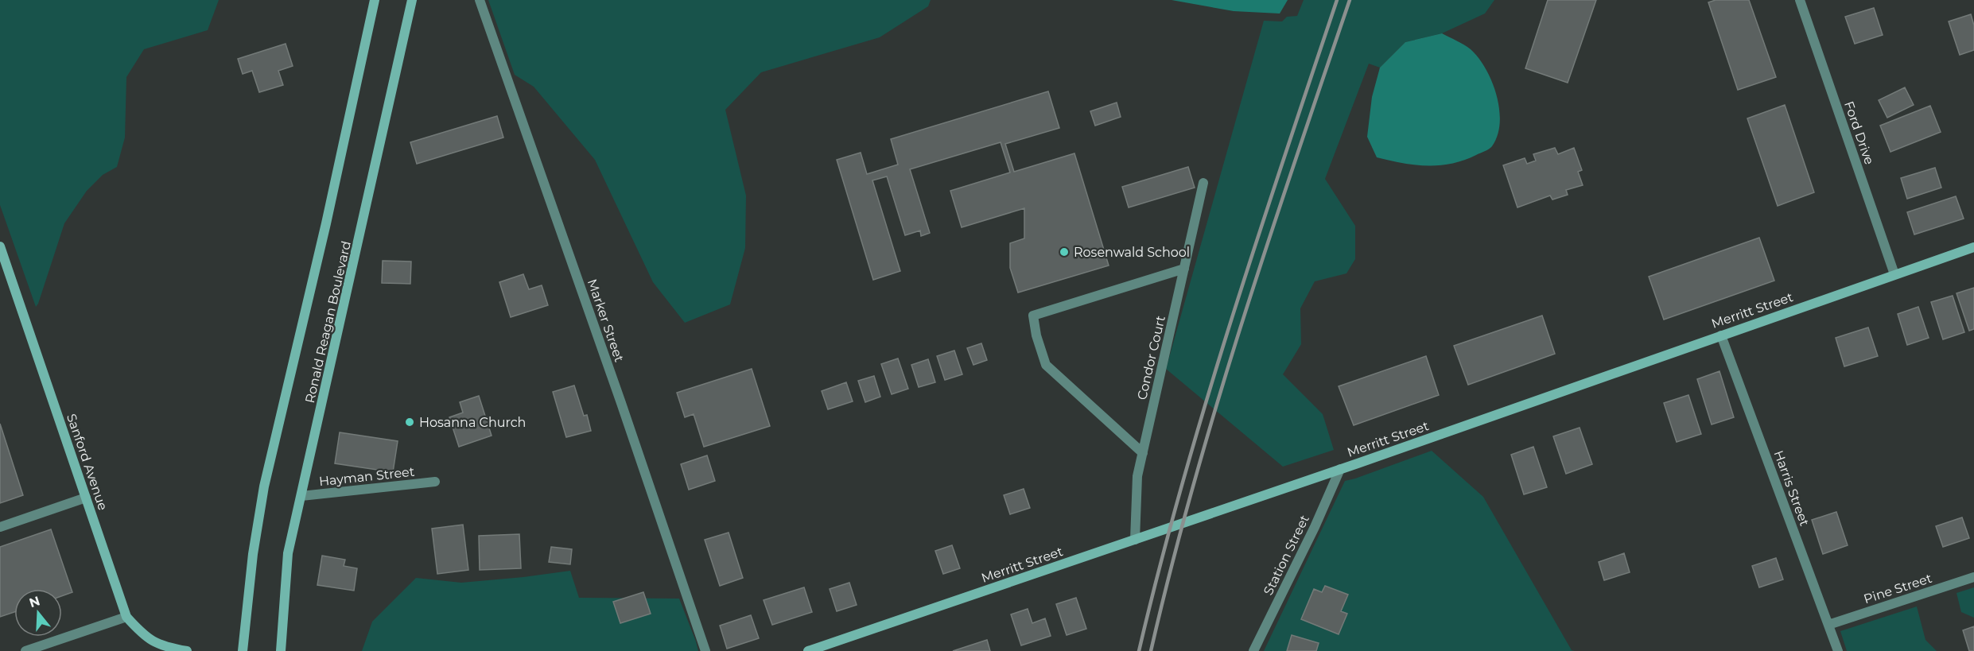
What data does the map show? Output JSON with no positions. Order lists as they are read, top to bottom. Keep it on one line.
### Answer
{"streets":{"street":["Ford Drive","Merritt Street","Marker Street","Ronald Reagan Boulevard","Condor Court","Sanford Avenue","Hayman Street","Harris Street","Station Street","Pine Street"]},"crossings":[["Ford Drive","Merritt Street"],["Merritt Street","Condor Court"],["Merritt Street","Harris Street"],["Merritt Street","Station Street"],["Ronald Reagan Boulevard","Hayman Street"],["Harris Street","Pine Street"]],"places":["Rosenwald School","Hosanna Church"],"north":"top"}
